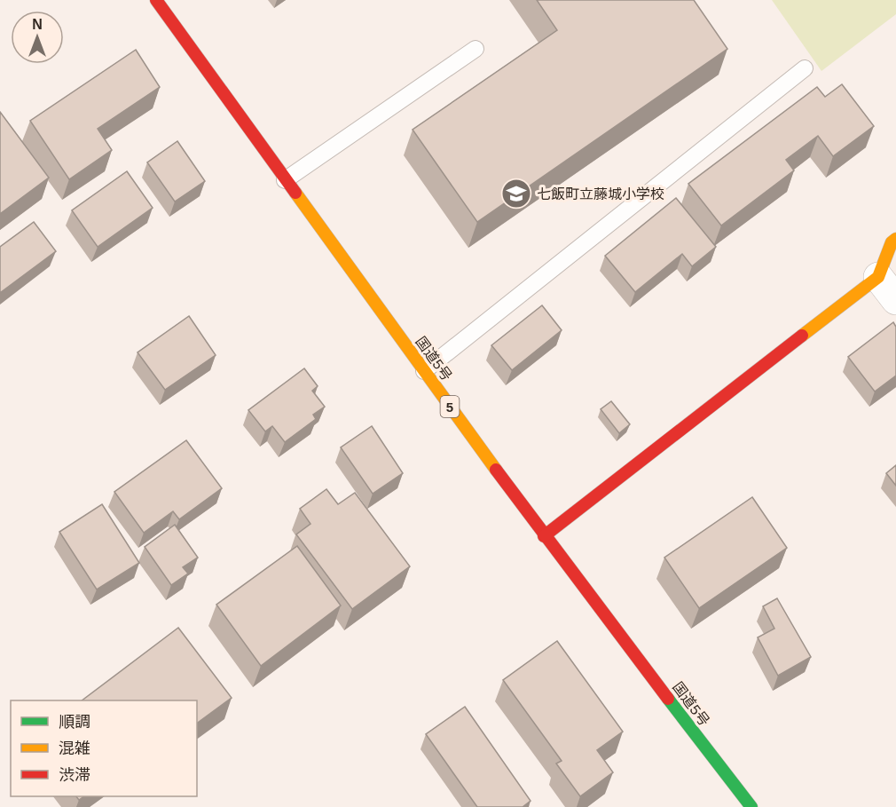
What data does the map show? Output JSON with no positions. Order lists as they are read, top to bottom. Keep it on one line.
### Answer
{"streets":{"main road":["国道5号","5"]},"places":{"school or university":["七飯町立藤城小学校"]},"legend":["順調","混雑","渋滞"],"north":"top"}
